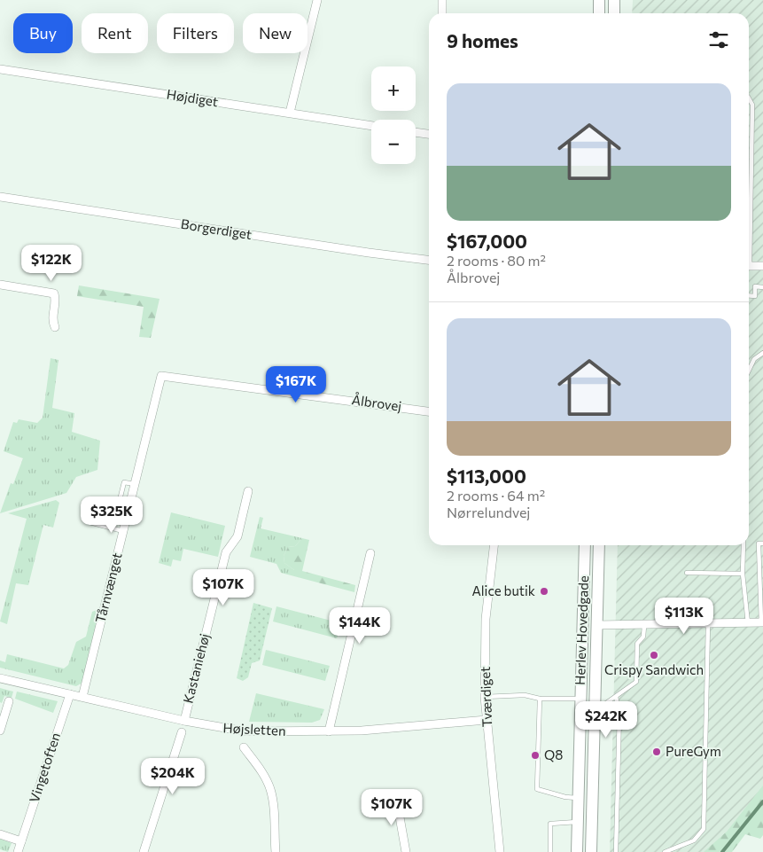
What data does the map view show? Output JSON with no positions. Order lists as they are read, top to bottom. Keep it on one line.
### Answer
{"streets":{"main road":["Herlev Hovedgade"],"street":["Højdiget","Borgerdiget","Ålbrovej","Tårnvænget","Kastaniehøj","Tværdiget","Højsletten","Vingetoften"]},"crossings":[["Ålbrovej","Tårnvænget"],["Tårnvænget","Højsletten"],["Kastaniehøj","Højsletten"],["Tværdiget","Højsletten"],["Højsletten","Vingetoften"]],"places":["Alice butik","Crispy Sandwich","PureGym","Q8"],"page":{"chip":["Buy","Rent","Filters","New"],"heading":"9 homes","map_buttons":["+","−"],"list":[{"name":"$167,000","note":"2 rooms · 80 m² · Ålbrovej"},{"name":"$113,000","note":"2 rooms · 64 m² · Nørrelundvej"}],"price":["$122K","$167K","$325K","$107K","$113K","$144K","$242K","$204K","$107K"]}}
